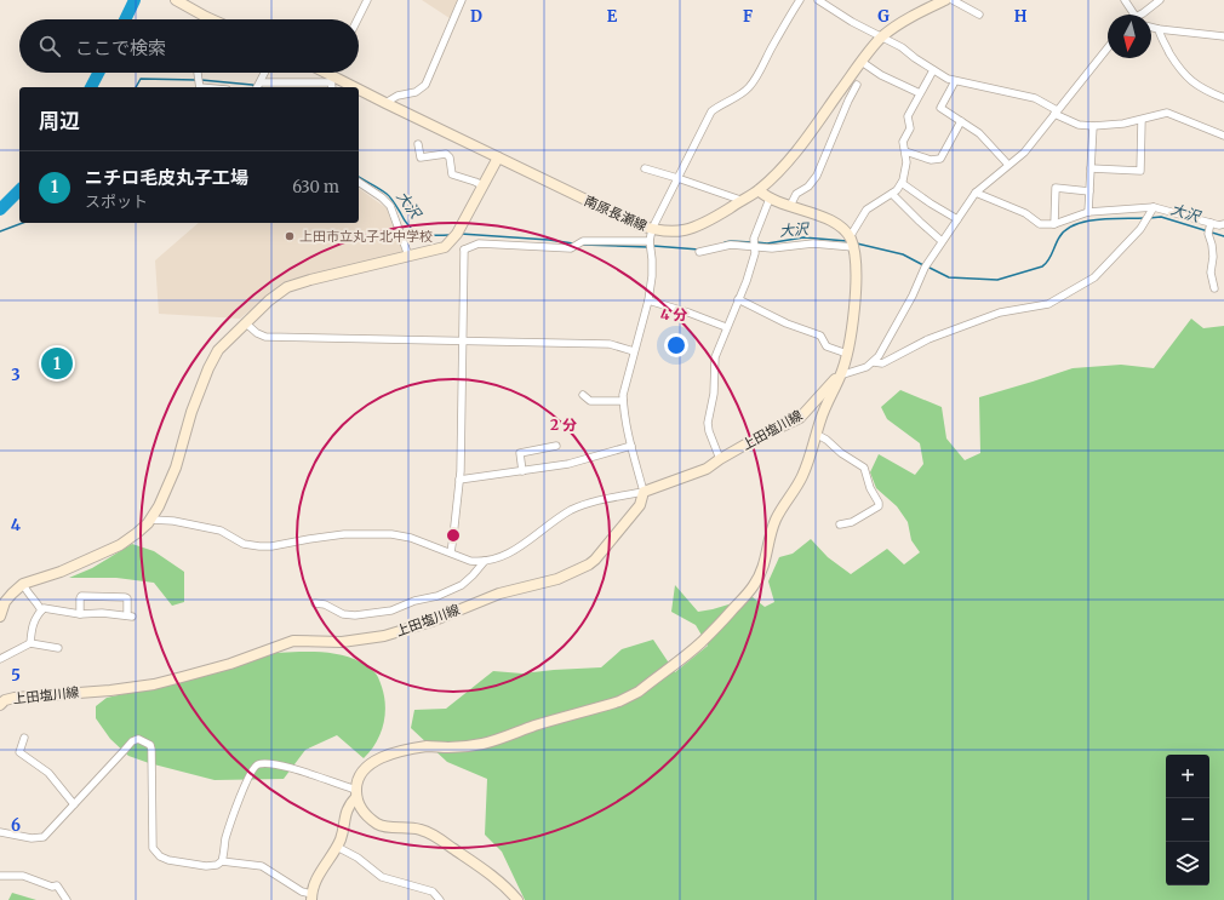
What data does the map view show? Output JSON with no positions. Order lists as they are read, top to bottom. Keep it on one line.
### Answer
{"streets":{"main road":["南原長瀬線","上田塩川線"]},"water":["大沢"],"places":["上田市立丸子北中学校"],"north":"bottom","page":{"search":"ここで検索","heading":"周辺","list":[{"mark":"1","name":"ニチロ毛皮丸子工場","note":"スポット","value":"630 m"}],"pins":"1","map_buttons":["+","−"]},"grid":{"columns":["D","E","F","G","H"],"rows":["3","4","5","6"]},"rings":["4 分","2 分"]}
